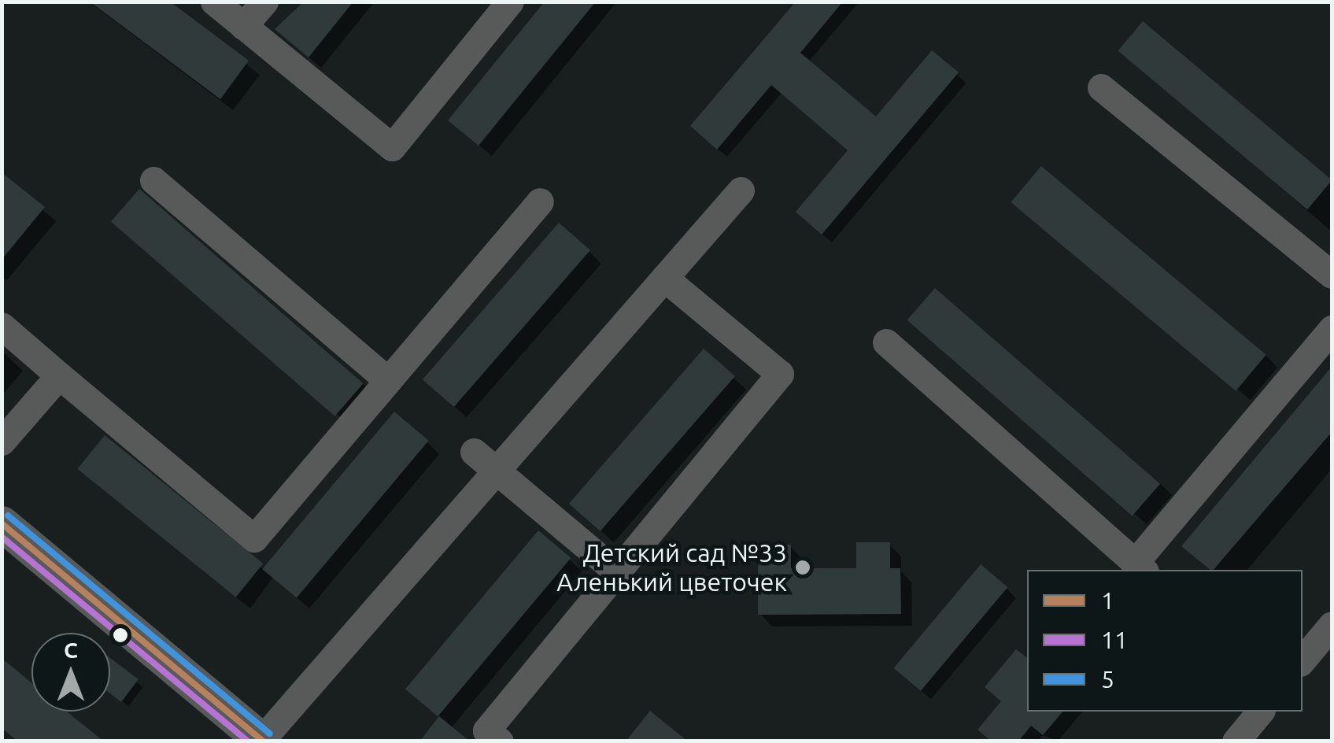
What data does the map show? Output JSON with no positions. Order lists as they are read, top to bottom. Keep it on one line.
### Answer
{"places":["Детский сад №33 Аленький цветочек"],"lines":["transit line 5","transit line 1","transit line 11"],"legend":["1","11","5"],"north":"top"}
